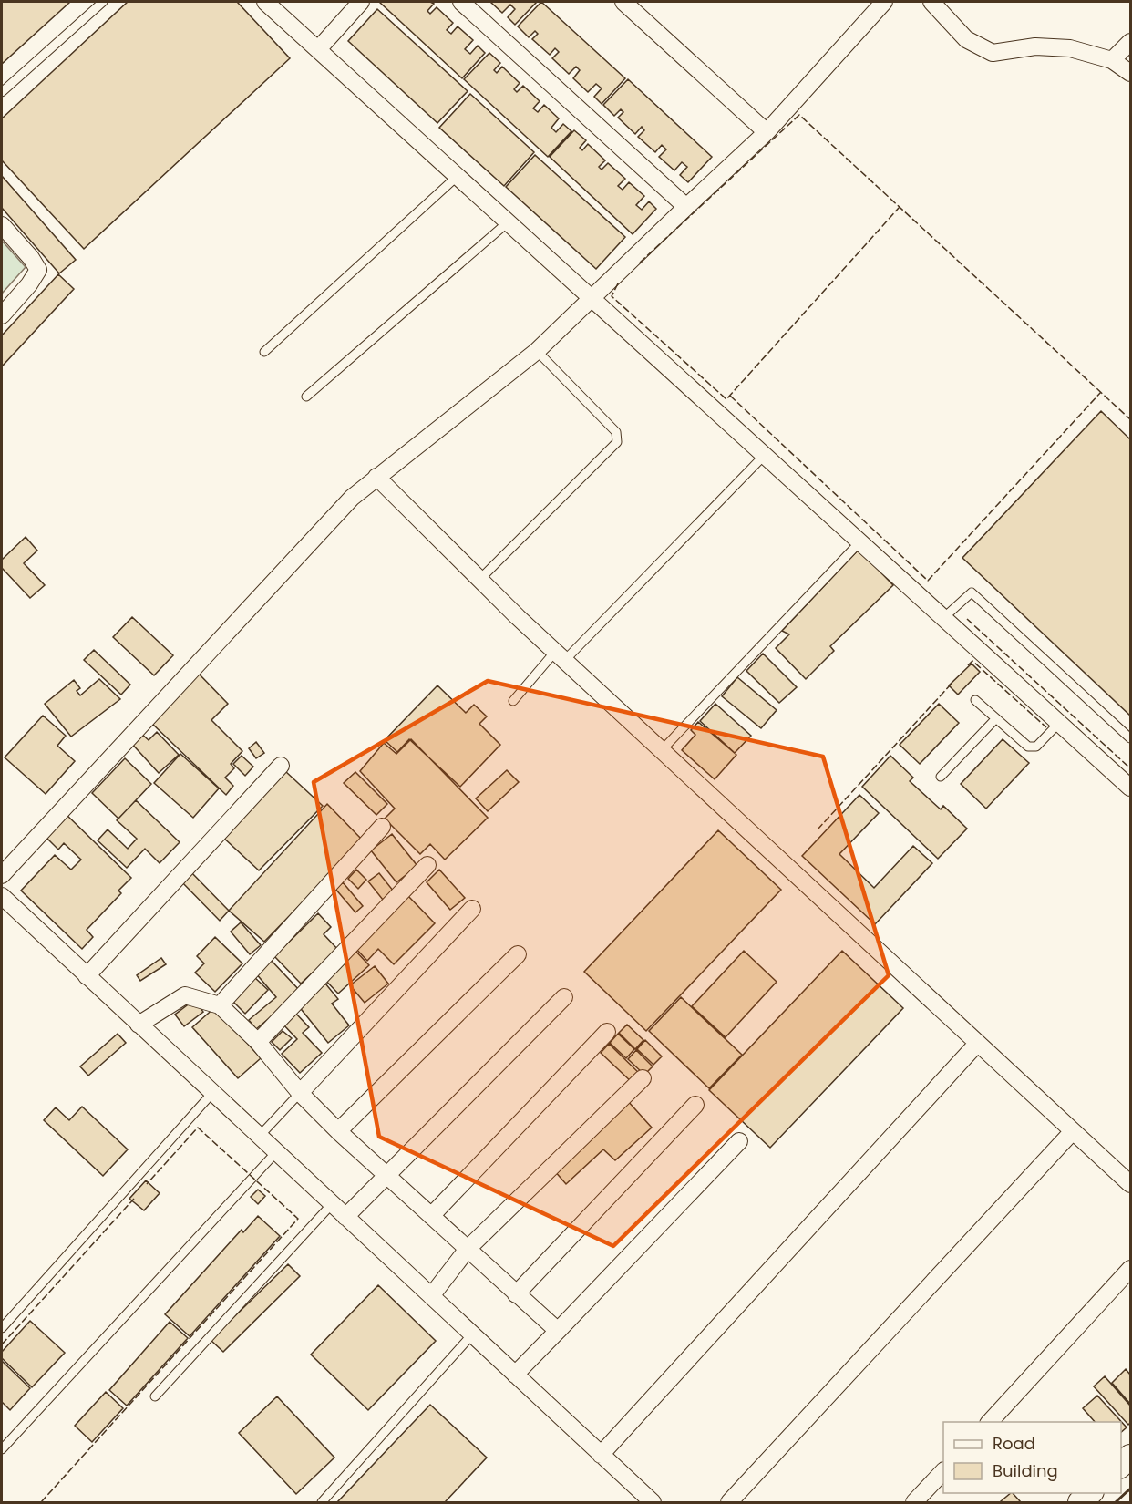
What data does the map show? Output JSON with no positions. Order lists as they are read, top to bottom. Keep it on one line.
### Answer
{"legend":["Road","Building"]}
